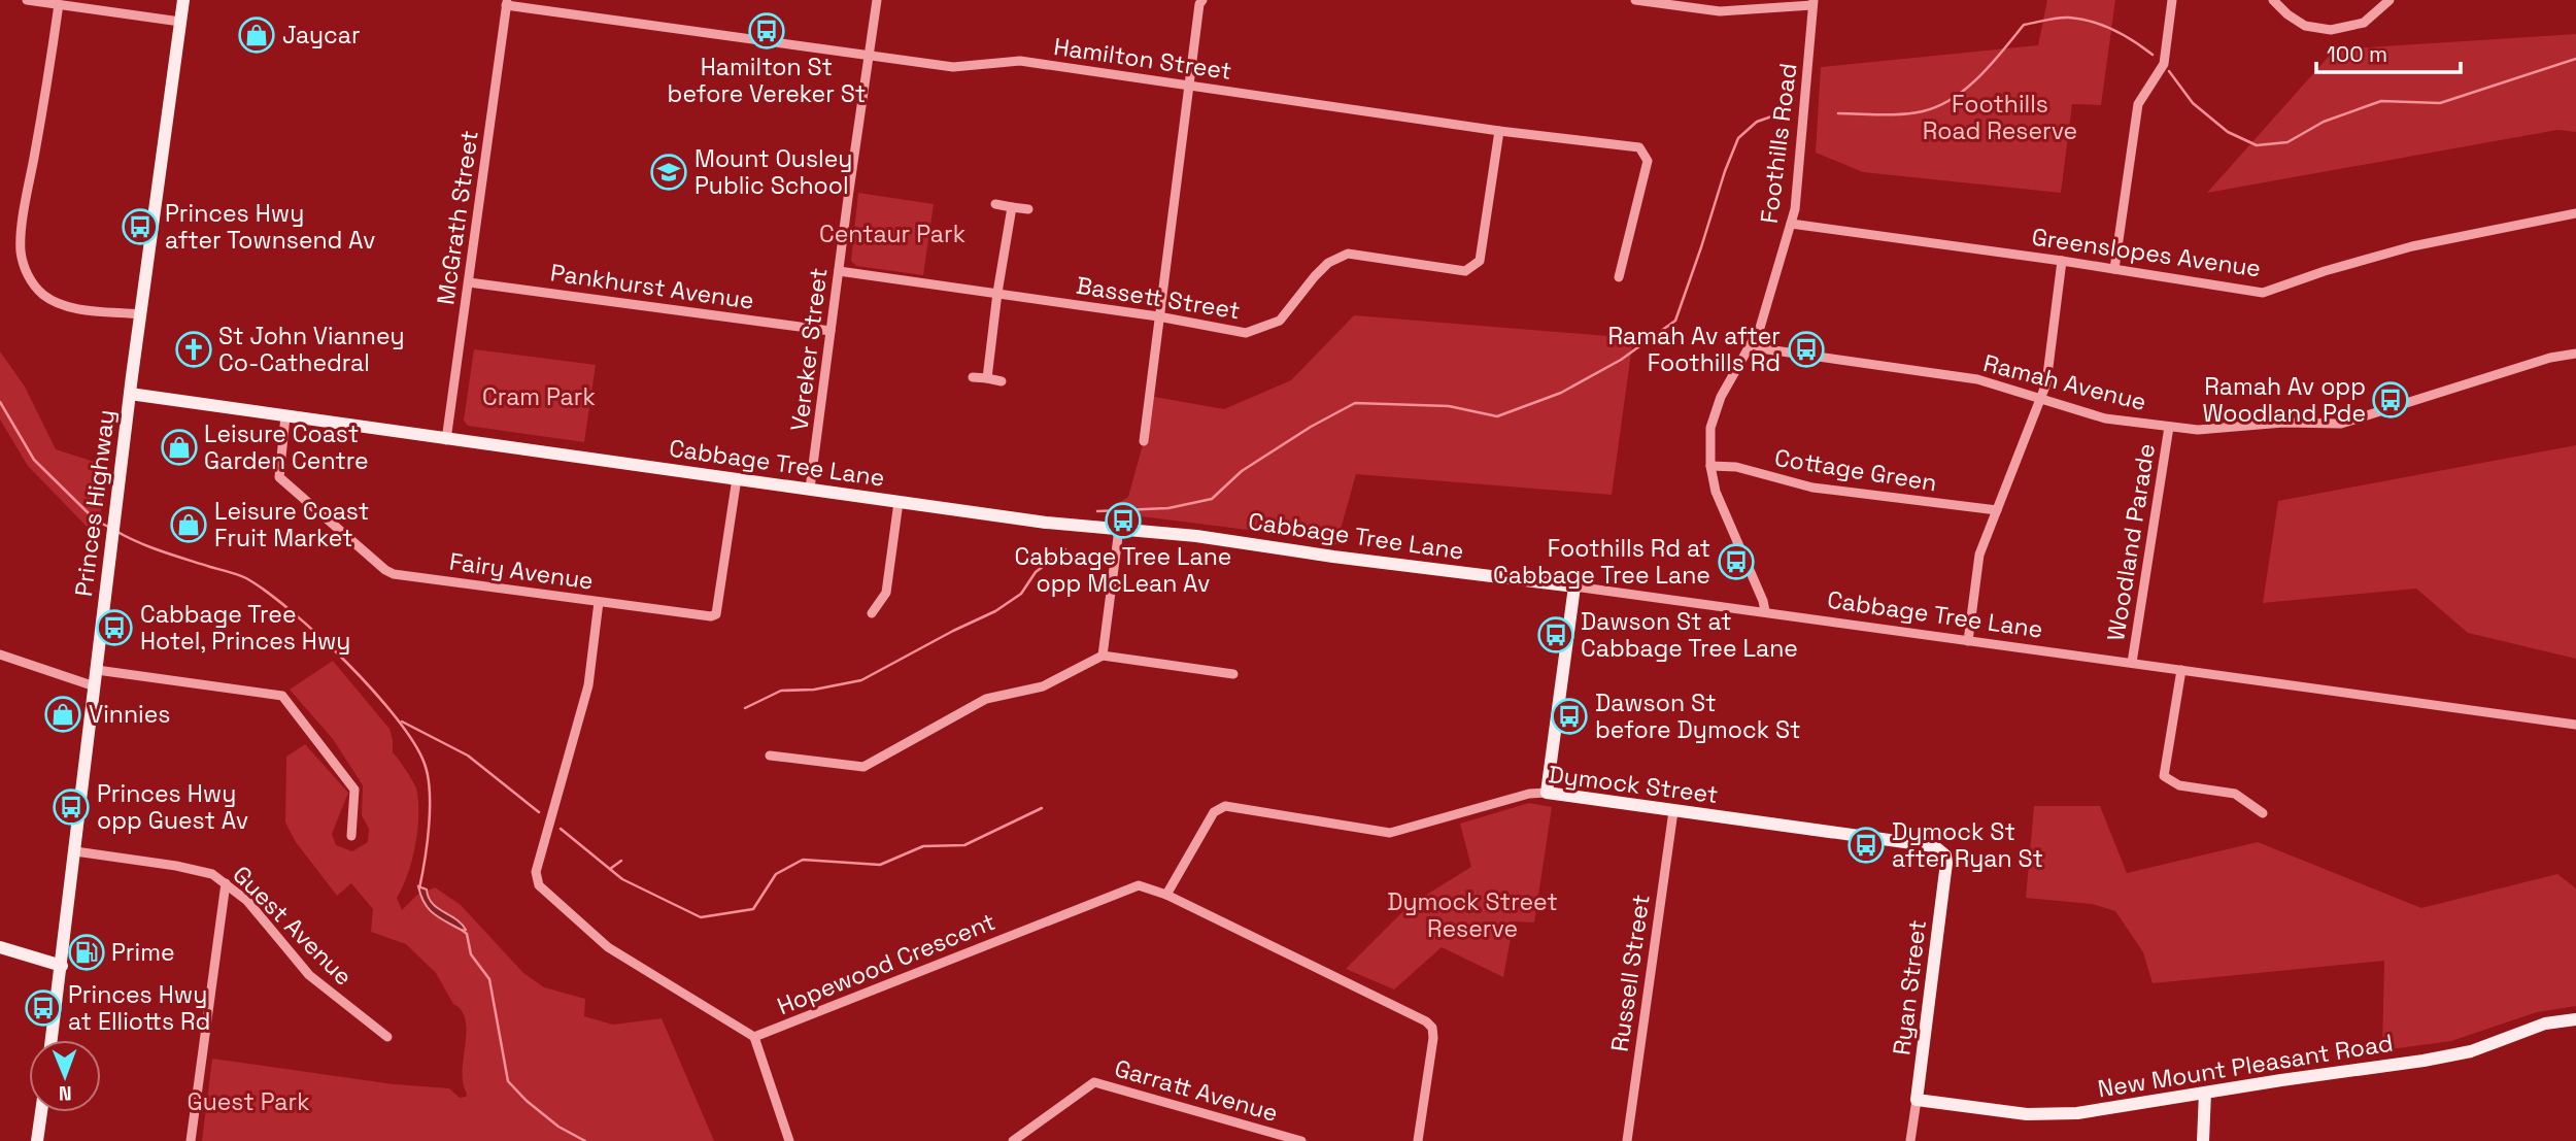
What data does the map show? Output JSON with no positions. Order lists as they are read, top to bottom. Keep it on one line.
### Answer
{"streets":{"main road":["Cabbage Tree Lane","Princes Highway","Dymock Street","Ryan Street","New Mount Pleasant Road"],"street":["Hamilton Street","Foothills Road","McGrath Street","Greenslopes Avenue","Pankhurst Avenue","Bassett Street","Vereker Street","Ramah Avenue","Cottage Green","Woodland Parade","Fairy Avenue","Guest Avenue","Hopewood Crescent","Russell Street","Garratt Avenue"]},"crossings":[["Hamilton Street","McGrath Street"],["Hamilton Street","Bassett Street"],["Hamilton Street","Vereker Street"],["Foothills Road","Greenslopes Avenue"],["Foothills Road","Ramah Avenue"],["Foothills Road","Cabbage Tree Lane"],["Foothills Road","Cottage Green"],["McGrath Street","Pankhurst Avenue"],["McGrath Street","Cabbage Tree Lane"],["Pankhurst Avenue","Vereker Street"],["Bassett Street","Vereker Street"],["Vereker Street","Cabbage Tree Lane"],["Ramah Avenue","Woodland Parade"],["Cabbage Tree Lane","Princes Highway"],["Cabbage Tree Lane","Woodland Parade"],["Cabbage Tree Lane","Fairy Avenue"],["Princes Highway","Guest Avenue"],["Fairy Avenue","Hopewood Crescent"],["Dymock Street","Hopewood Crescent"],["Dymock Street","Russell Street"],["Dymock Street","Ryan Street"],["Ryan Street","New Mount Pleasant Road"]],"parks":["Foothills Road Reserve","Centaur Park","Cram Park","Dymock Street Reserve","Guest Park"],"places":{"bus stop":["Hamilton St before Vereker St","Princes Hwy after Townsend Av","Ramah Av after Foothills Rd","Ramah Av opp Woodland Pde","Cabbage Tree Lane opp McLean Av","Foothills Rd at Cabbage Tree Lane","Cabbage Tree Hotel, Princes Hwy","Dawson St at Cabbage Tree Lane","Dawson St before Dymock St","Princes Hwy opp Guest Av","Dymock St after Ryan St","Princes Hwy at Elliotts Rd"],"shop":["Jaycar","Leisure Coast Garden Centre","Leisure Coast Fruit Market","Vinnies"],"school or university":["Mount Ousley Public School"],"church":["St John Vianney Co-Cathedral"],"fuel station":["Prime"]},"scale_bar":"100 m","north":"bottom"}
